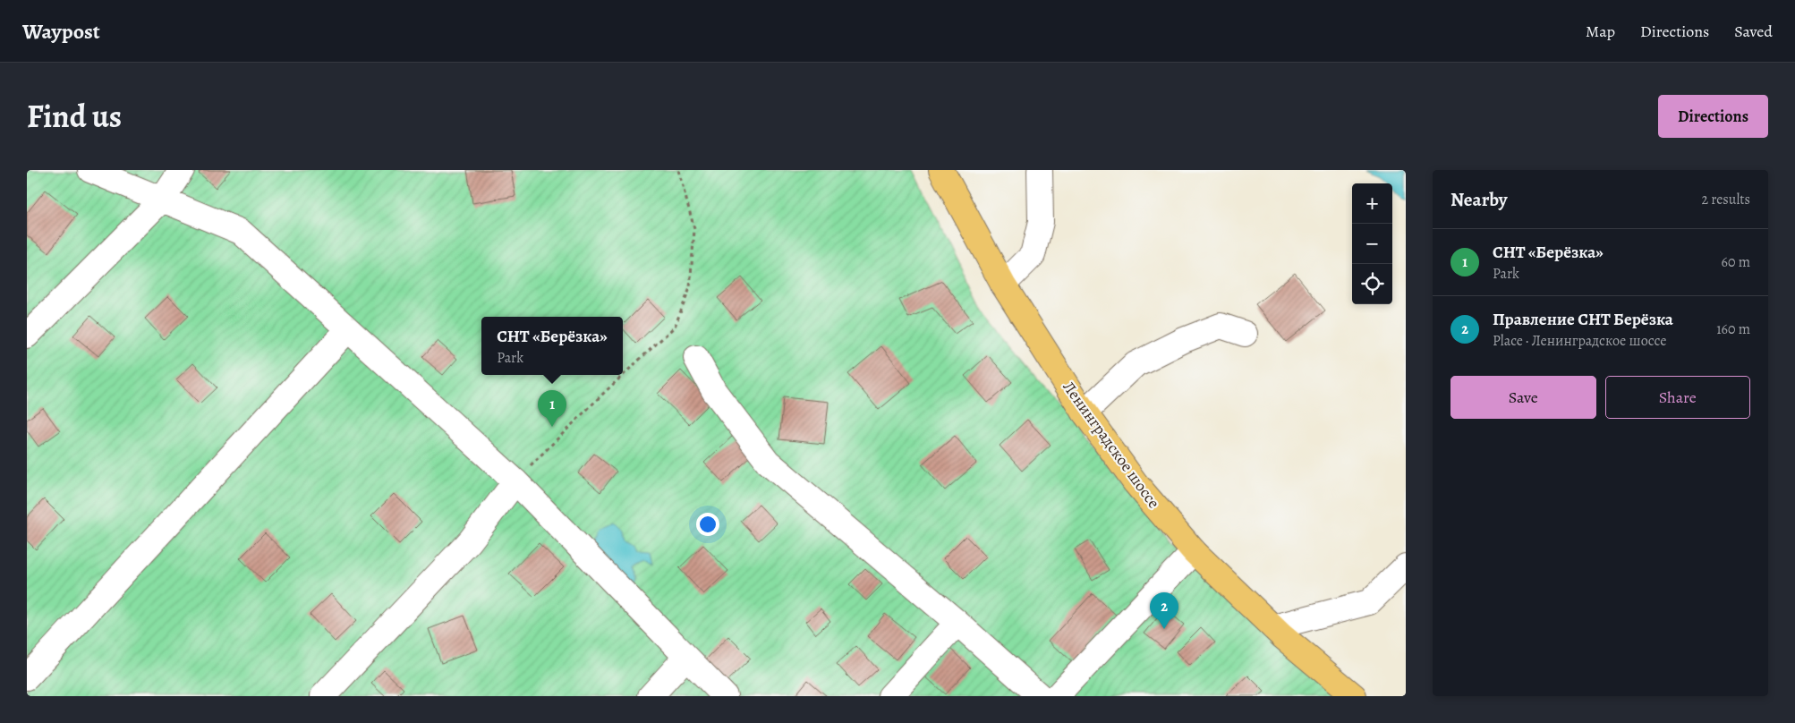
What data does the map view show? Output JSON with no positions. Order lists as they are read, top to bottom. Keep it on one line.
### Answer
{"streets":{"main road":["Ленинградское шоссе"]},"page":{"header":"Waypost","nav":["Map","Directions","Saved"],"title":"Find us","buttons":["Directions",["Save","Share"]],"heading":["Nearby","2 results"],"map_buttons":["+","−"],"list":[{"mark":"1","name":"СНТ «Берёзка»","note":"Park","value":"60 m"},{"mark":"2","name":"Правление СНТ Берёзка","note":"Place · Ленинградское шоссе","value":"160 m"}],"popup":["СНТ «Берёзка»","Park"],"pins":["1","2"]}}
